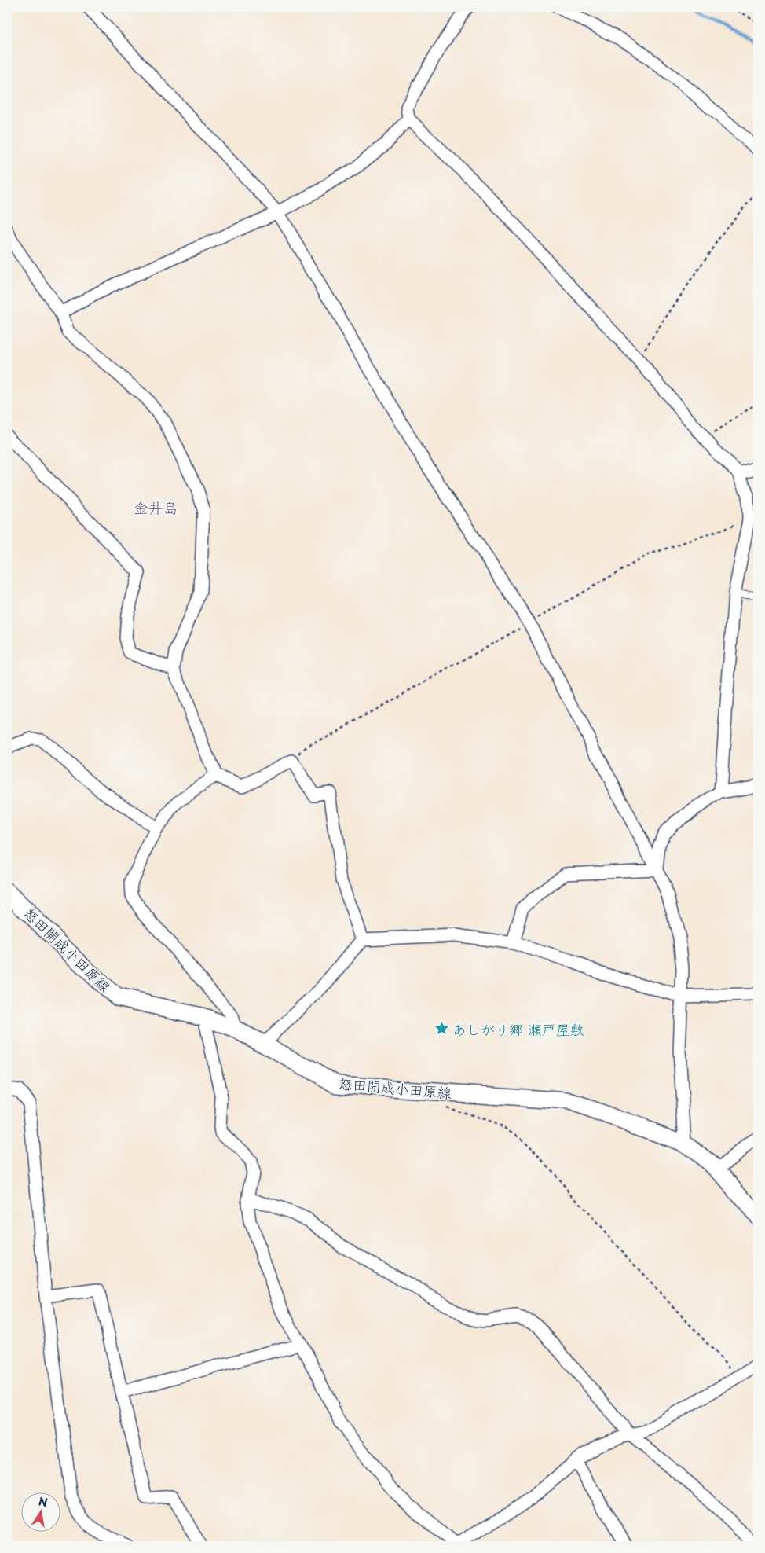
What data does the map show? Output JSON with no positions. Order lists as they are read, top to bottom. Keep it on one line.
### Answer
{"streets":{"main road":["怒田開成小田原線"]},"districts":["金井島"],"places":{"place":["あしがり郷 瀬戸屋敷"]},"north":"top"}
